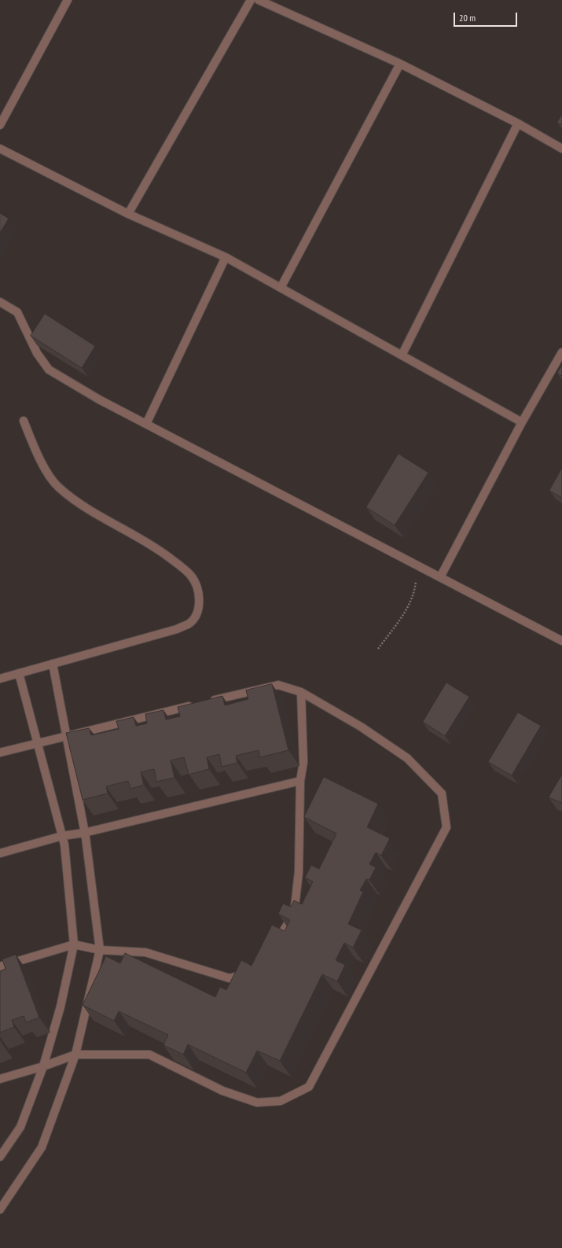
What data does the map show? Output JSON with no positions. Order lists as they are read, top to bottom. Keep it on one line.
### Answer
{"scale_bar":"20 m"}
